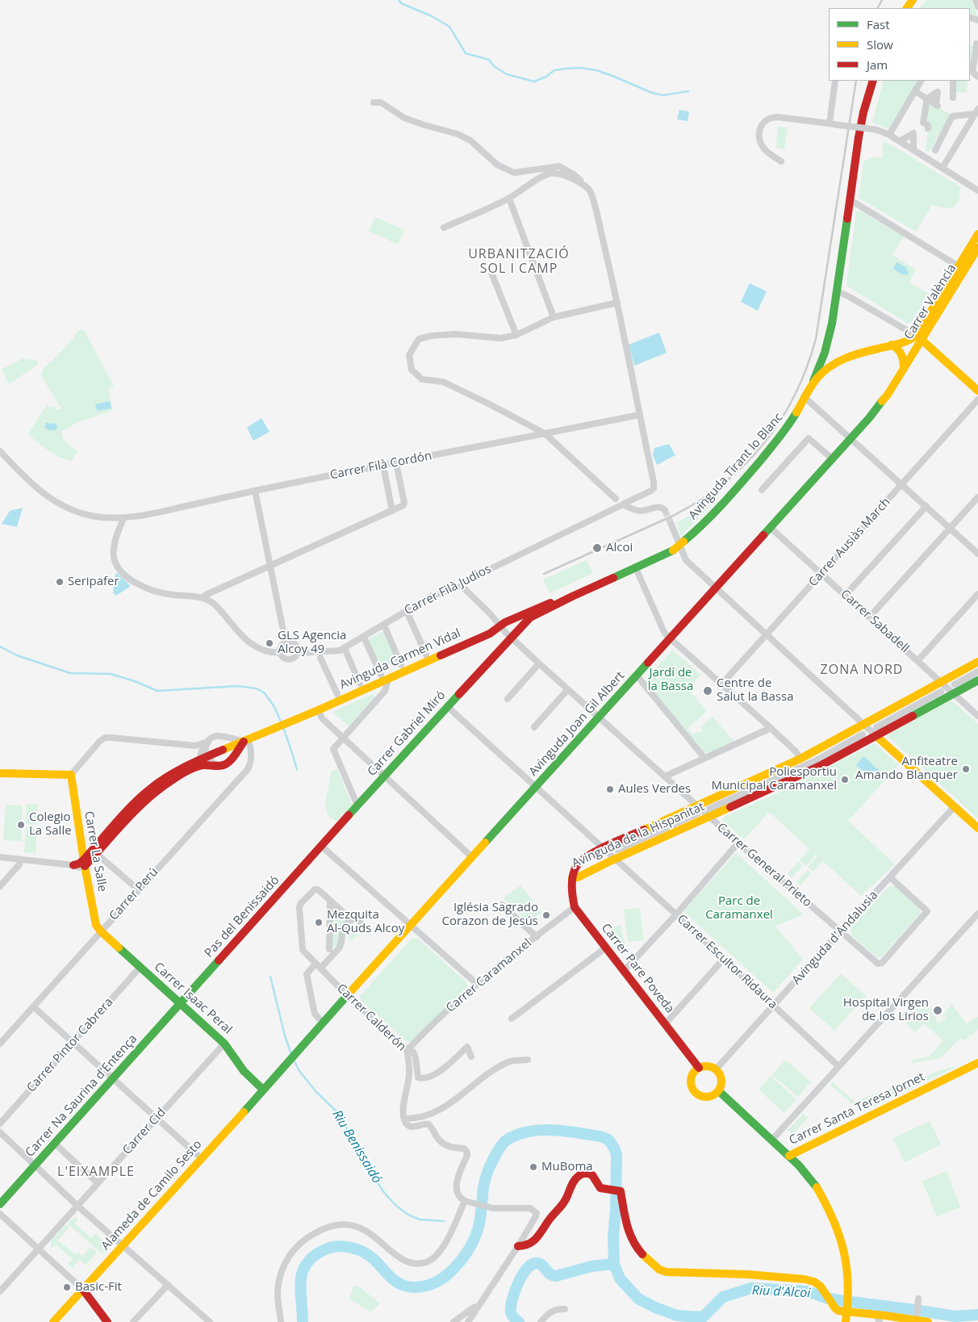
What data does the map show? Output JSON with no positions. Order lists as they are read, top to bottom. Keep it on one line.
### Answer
{"streets":{"street":["Carrer València","Carrer Filà Cordón","Avinguda Tirant lo Blanc","Carrer Ausiàs March","Carrer Filà Judios","Carrer Sabadell","Avinguda Carmen Vidal","Avinguda Joan Gil Albert","Carrer Gabriel Miró","Avinguda de la Hispanitat","Carrer La Salle","Carrer General Prieto","Carrer Perú","Pas del Benissaidó","Avinguda d'Andalusia","Carrer Escultor Ridaura","Carrer Pare Poveda","Carrer Caramanxel","Carrer Isaac Peral","Carrer Calderón","Carrer Pintor Cabrera","Carrer Na Saurina d'Entença","Carrer Santa Teresa Jornet","Carrer Cid","Alameda de Camilo Sesto"]},"crossings":[["Carrer València","Avinguda Joan Gil Albert"],["Carrer Filà Cordón","Carrer Filà Judios"],["Avinguda Tirant lo Blanc","Avinguda Carmen Vidal"],["Avinguda Tirant lo Blanc","Carrer Gabriel Miró"],["Avinguda Tirant lo Blanc","Carrer General Prieto"],["Carrer Ausiàs March","Carrer Sabadell"],["Carrer Filà Judios","Carrer General Prieto"],["Carrer Sabadell","Avinguda Joan Gil Albert"],["Carrer Sabadell","Avinguda de la Hispanitat"],["Avinguda Carmen Vidal","Carrer La Salle"],["Avinguda Carmen Vidal","Carrer General Prieto"],["Avinguda Carmen Vidal","Carrer Perú"],["Avinguda Joan Gil Albert","Carrer General Prieto"],["Avinguda Joan Gil Albert","Carrer Escultor Ridaura"],["Avinguda Joan Gil Albert","Carrer Calderón"],["Avinguda Joan Gil Albert","Alameda de Camilo Sesto"],["Carrer Gabriel Miró","Carrer General Prieto"],["Carrer Gabriel Miró","Pas del Benissaidó"],["Carrer Gabriel Miró","Carrer Escultor Ridaura"],["Avinguda de la Hispanitat","Carrer General Prieto"],["Avinguda de la Hispanitat","Carrer Escultor Ridaura"],["Carrer La Salle","Carrer Perú"],["Carrer La Salle","Carrer Isaac Peral"],["Carrer General Prieto","Avinguda d'Andalusia"],["Carrer Perú","Carrer Isaac Peral"],["Pas del Benissaidó","Carrer Isaac Peral"],["Pas del Benissaidó","Carrer Na Saurina d'Entença"],["Avinguda d'Andalusia","Carrer Escultor Ridaura"],["Avinguda d'Andalusia","Carrer Pare Poveda"],["Avinguda d'Andalusia","Carrer Santa Teresa Jornet"],["Carrer Pare Poveda","Carrer Caramanxel"],["Carrer Pare Poveda","Carrer Santa Teresa Jornet"],["Carrer Caramanxel","Carrer Calderón"],["Carrer Isaac Peral","Carrer Pintor Cabrera"],["Carrer Isaac Peral","Carrer Na Saurina d'Entença"],["Carrer Isaac Peral","Carrer Cid"],["Carrer Isaac Peral","Alameda de Camilo Sesto"]],"districts":["URBANITZACIÓ SOL I CAMP","ZONA NORD","L'EIXAMPLE"],"water":["Riu Benissaidó","Riu d'Alcoi"],"parks":["Jardí de la Bassa","Parc de Caramanxel"],"places":["Alcoi","Seripafer","GLS Agencia Alcoy 49","Centre de Salut la Bassa","Anfiteatre Amando Blanquer","Poliesportiu Municipal Caramanxel","Aules Verdes","Colegio La Salle","Iglésia Sagrado Corazon de Jesús","Mezquita Al-Quds Alcoy","Hospital Virgen de los Lirios","MuBoma","Basic-Fit"],"legend":["Fast","Slow","Jam"]}
